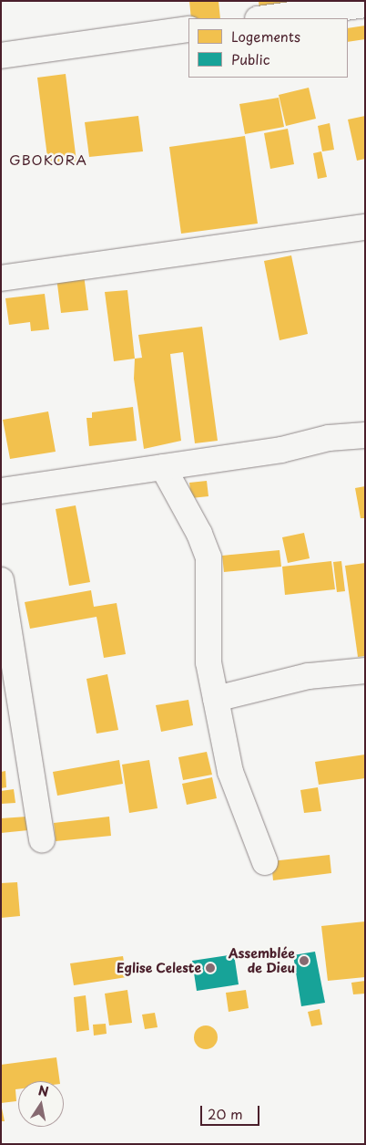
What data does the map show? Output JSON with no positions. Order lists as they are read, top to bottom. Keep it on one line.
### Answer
{"districts":["GBOKORA"],"places":["Assemblée de Dieu","Eglise Celeste"],"legend":["Logements","Public"],"scale_bar":"20 m","north":"top"}
